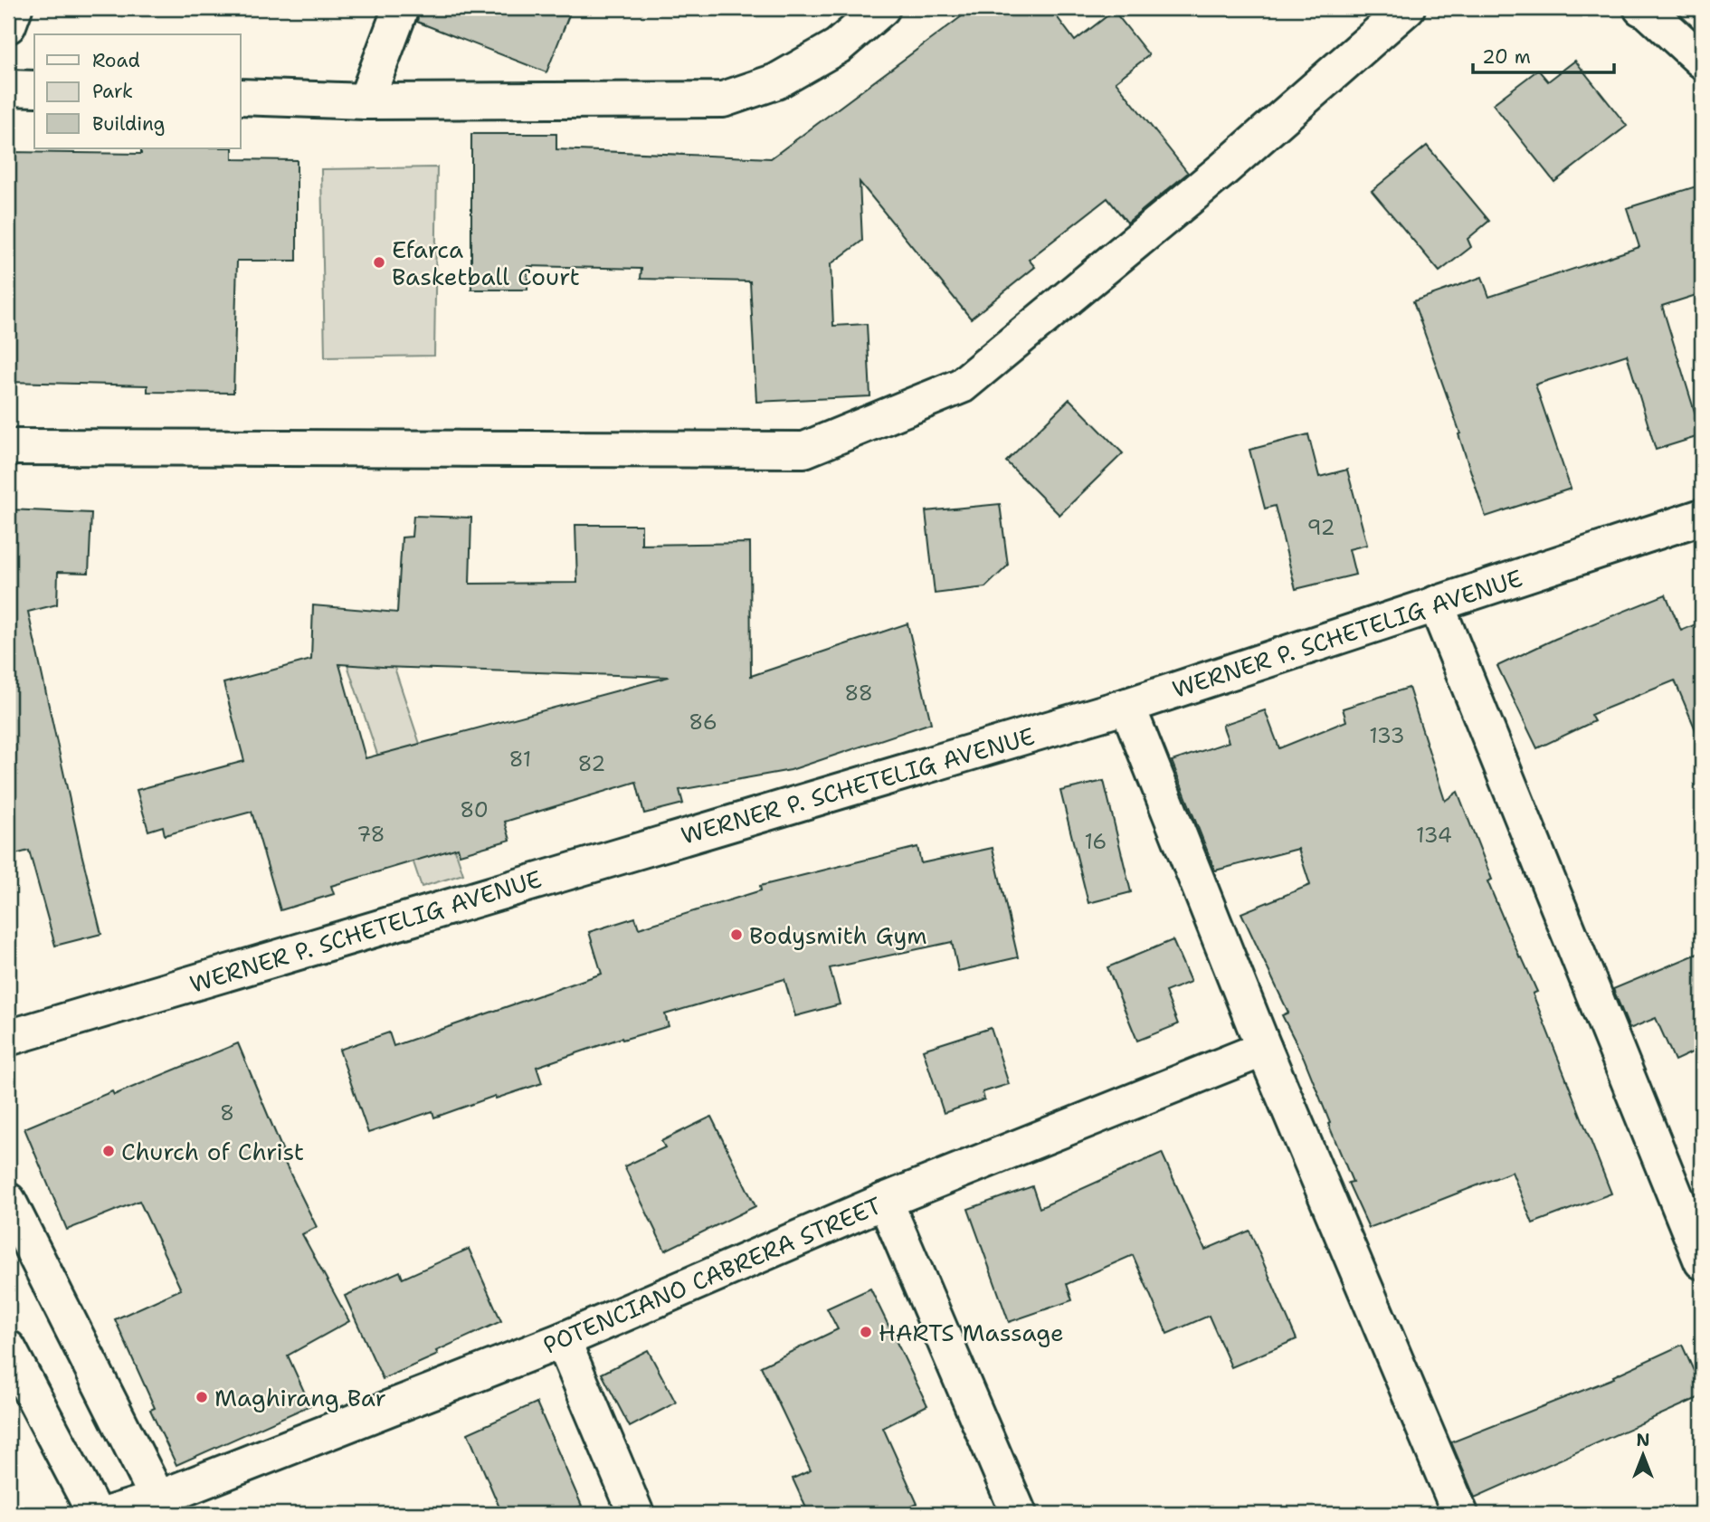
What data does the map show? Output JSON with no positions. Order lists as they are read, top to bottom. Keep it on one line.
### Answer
{"streets":{"street":["WERNER P. SCHETELIG AVENUE","POTENCIANO CABRERA STREET"]},"places":["Efarca Basketball Court","Bodysmith Gym","Church of Christ","HARTS Massage","Maghirang Bar"],"house_numbers":["92","88","86","133","81","82","80","78","134","16","8"],"legend":["Road","Park","Building"],"scale_bar":"20 m","north":"top"}
